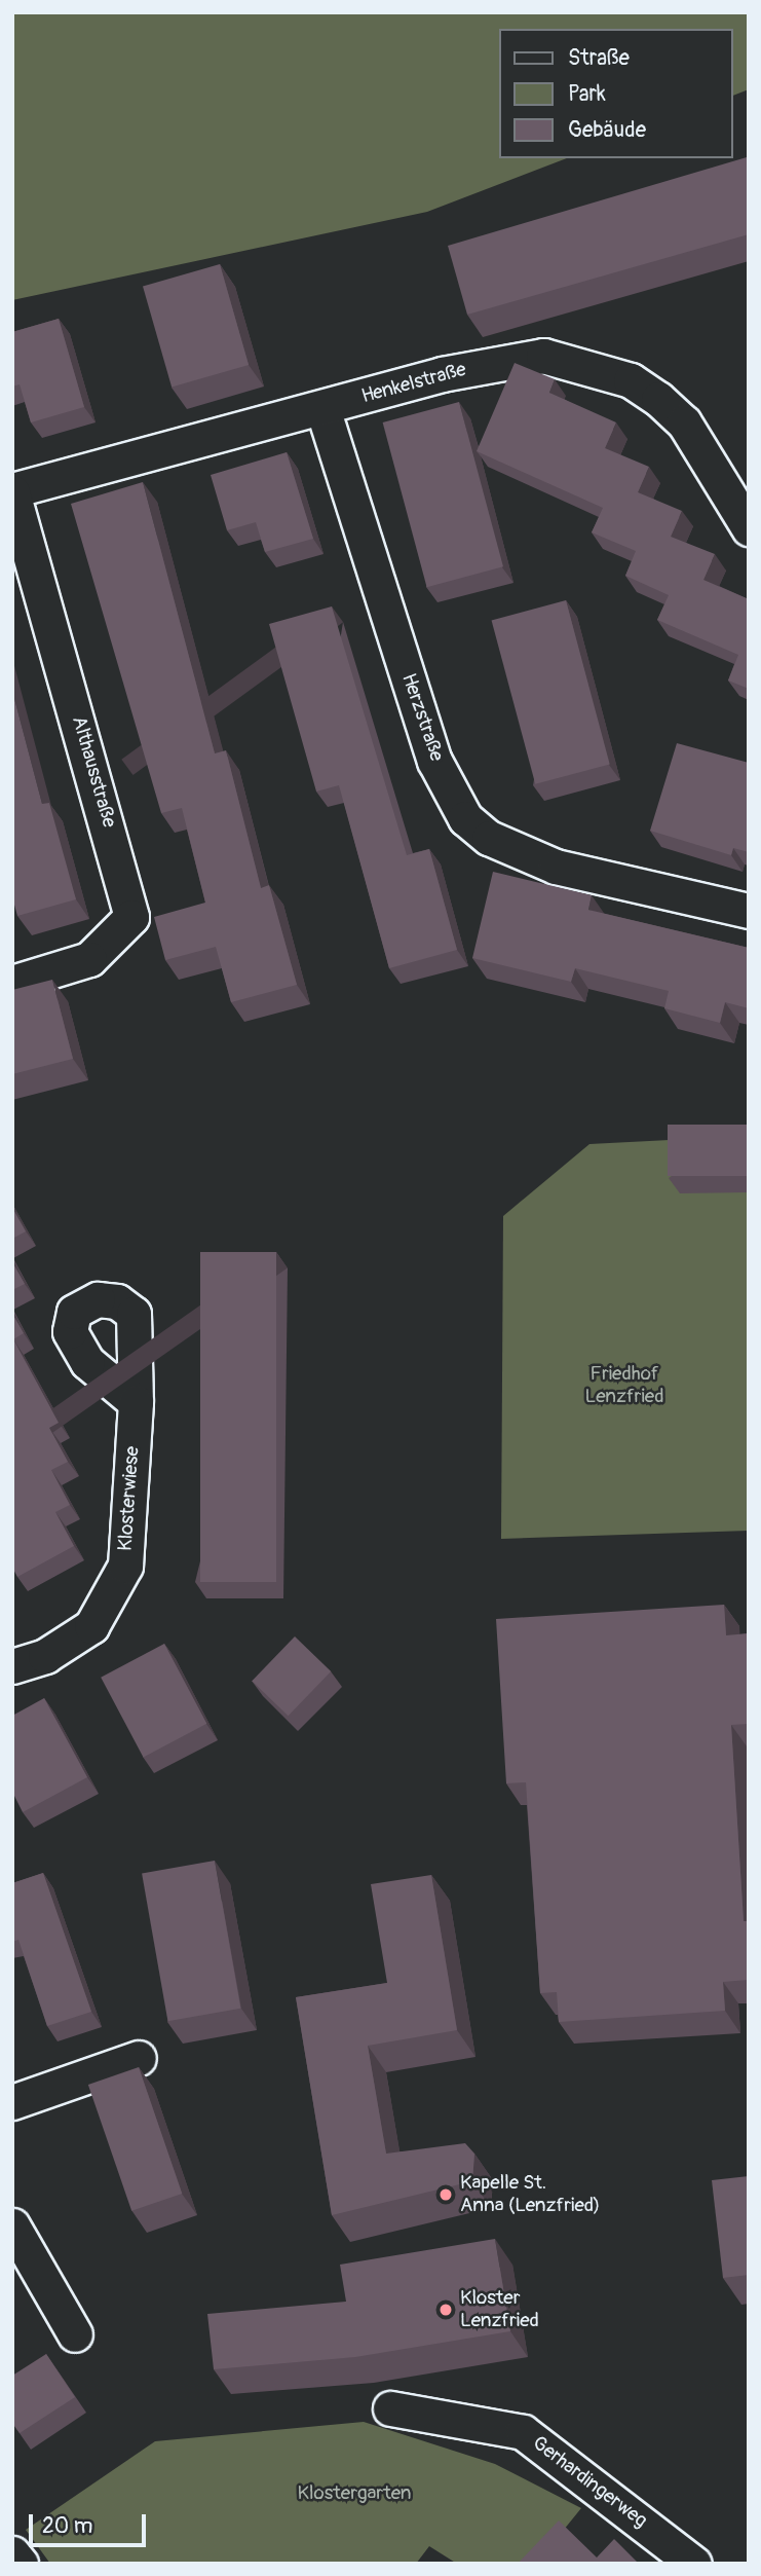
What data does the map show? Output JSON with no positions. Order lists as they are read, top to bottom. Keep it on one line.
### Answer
{"streets":{"street":["Henkelstraße","Herzstraße","Althausstraße","Klosterwiese","Gerhardingerweg"]},"crossings":[["Henkelstraße","Herzstraße"],["Henkelstraße","Althausstraße"]],"parks":["Friedhof Lenzfried","Klostergarten"],"places":["Kapelle St. Anna (Lenzfried)","Kloster Lenzfried"],"legend":["Straße","Park","Gebäude"],"scale_bar":"20 m"}
